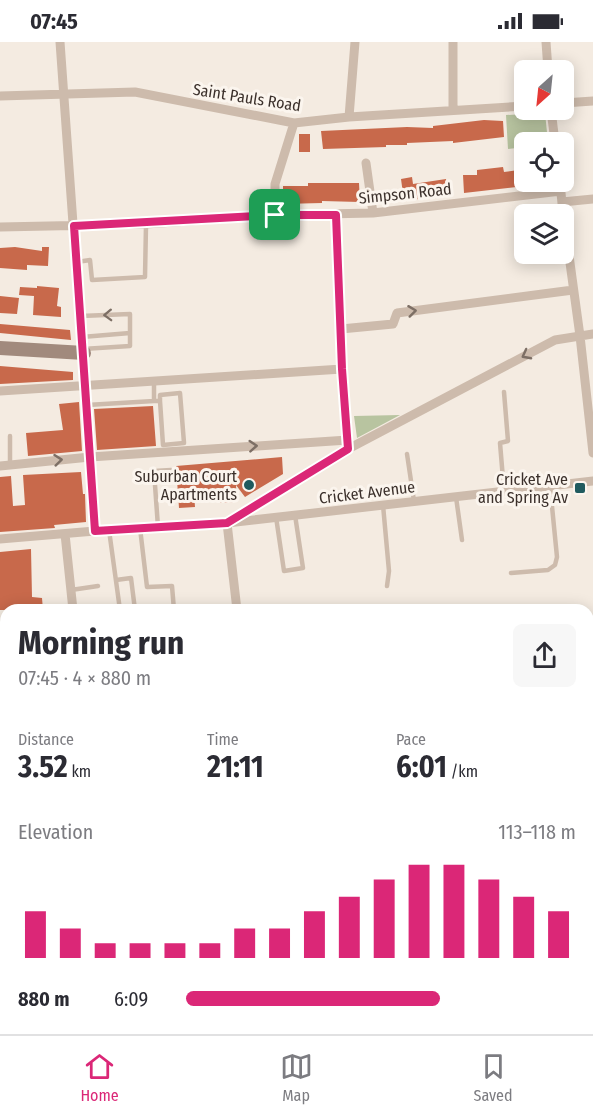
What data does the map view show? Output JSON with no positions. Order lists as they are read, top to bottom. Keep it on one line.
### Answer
{"streets":{"street":["Saint Pauls Road","Simpson Road","Cricket Avenue"]},"places":{"other":["Suburban Court Apartments"],"transit":["Cricket Ave and Spring Av"]},"north":"bottom left","page":{"status":"07:45","heading":["Morning run","07:45 · 4 × 880 m"],"stats":[["Distance","3.52 km"],["Time","21:11"],["Pace","6:01 /km"]],"chart":["Elevation","113–118 m"],"list":[{"name":"880 m","note":"6:09"}],"tabs":["Home","Map","Saved"]}}
